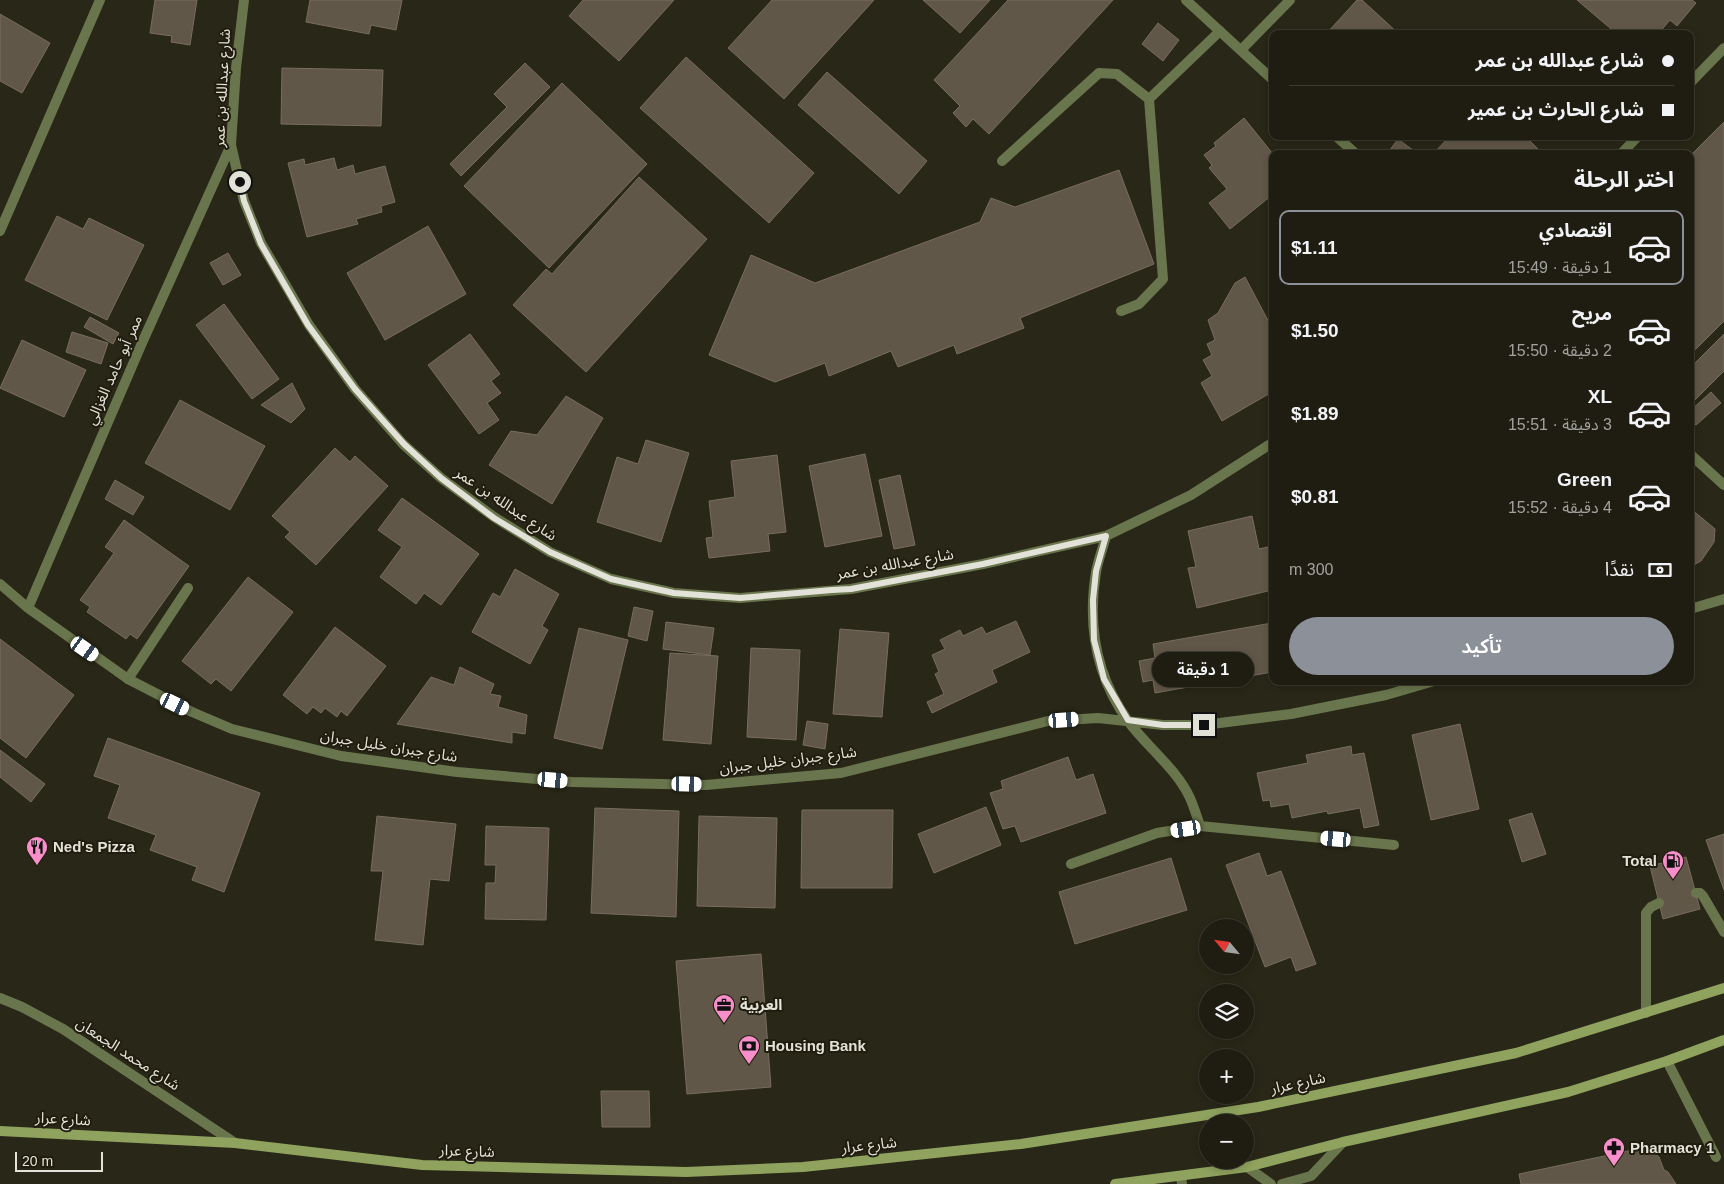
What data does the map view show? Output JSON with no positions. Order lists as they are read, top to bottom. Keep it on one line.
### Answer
{"streets":{"main road":["شارع عرار"],"street":["شارع عبدالله بن عمر","ممر أبو حامد الغزالي","شارع جبران خليل جبران","شارع محمد الجمعان"]},"crossings":[["شارع عبدالله بن عمر","ممر أبو حامد الغزالي"],["ممر أبو حامد الغزالي","شارع جبران خليل جبران"],["شارع محمد الجمعان","شارع عرار"]],"places":{"restaurant":["Ned's Pizza"],"fuel station":["Total"],"office":["العربية"],"bank":["Housing Bank"],"pharmacy":["Pharmacy 1"]},"scale_bar":"20 m","north":"top left","page":{"banner":["شارع عبدالله بن عمر","شارع الحارث بن عمير"],"heading":"اختر الرحلة","list":[{"name":"اقتصادي","note":"1 دقيقة · 15:49","value":"$1.11"},{"name":"مريح","note":"2 دقيقة · 15:50","value":"$1.50"},{"name":"XL","note":"3 دقيقة · 15:51","value":"$1.89"},{"name":"Green","note":"4 دقيقة · 15:52","value":"$0.81"}],"pay":["نقدًا","300 m"],"buttons":"تأكيد","bubble":"1 دقيقة","map_buttons":["+","−"],"scale":"20 m"}}
